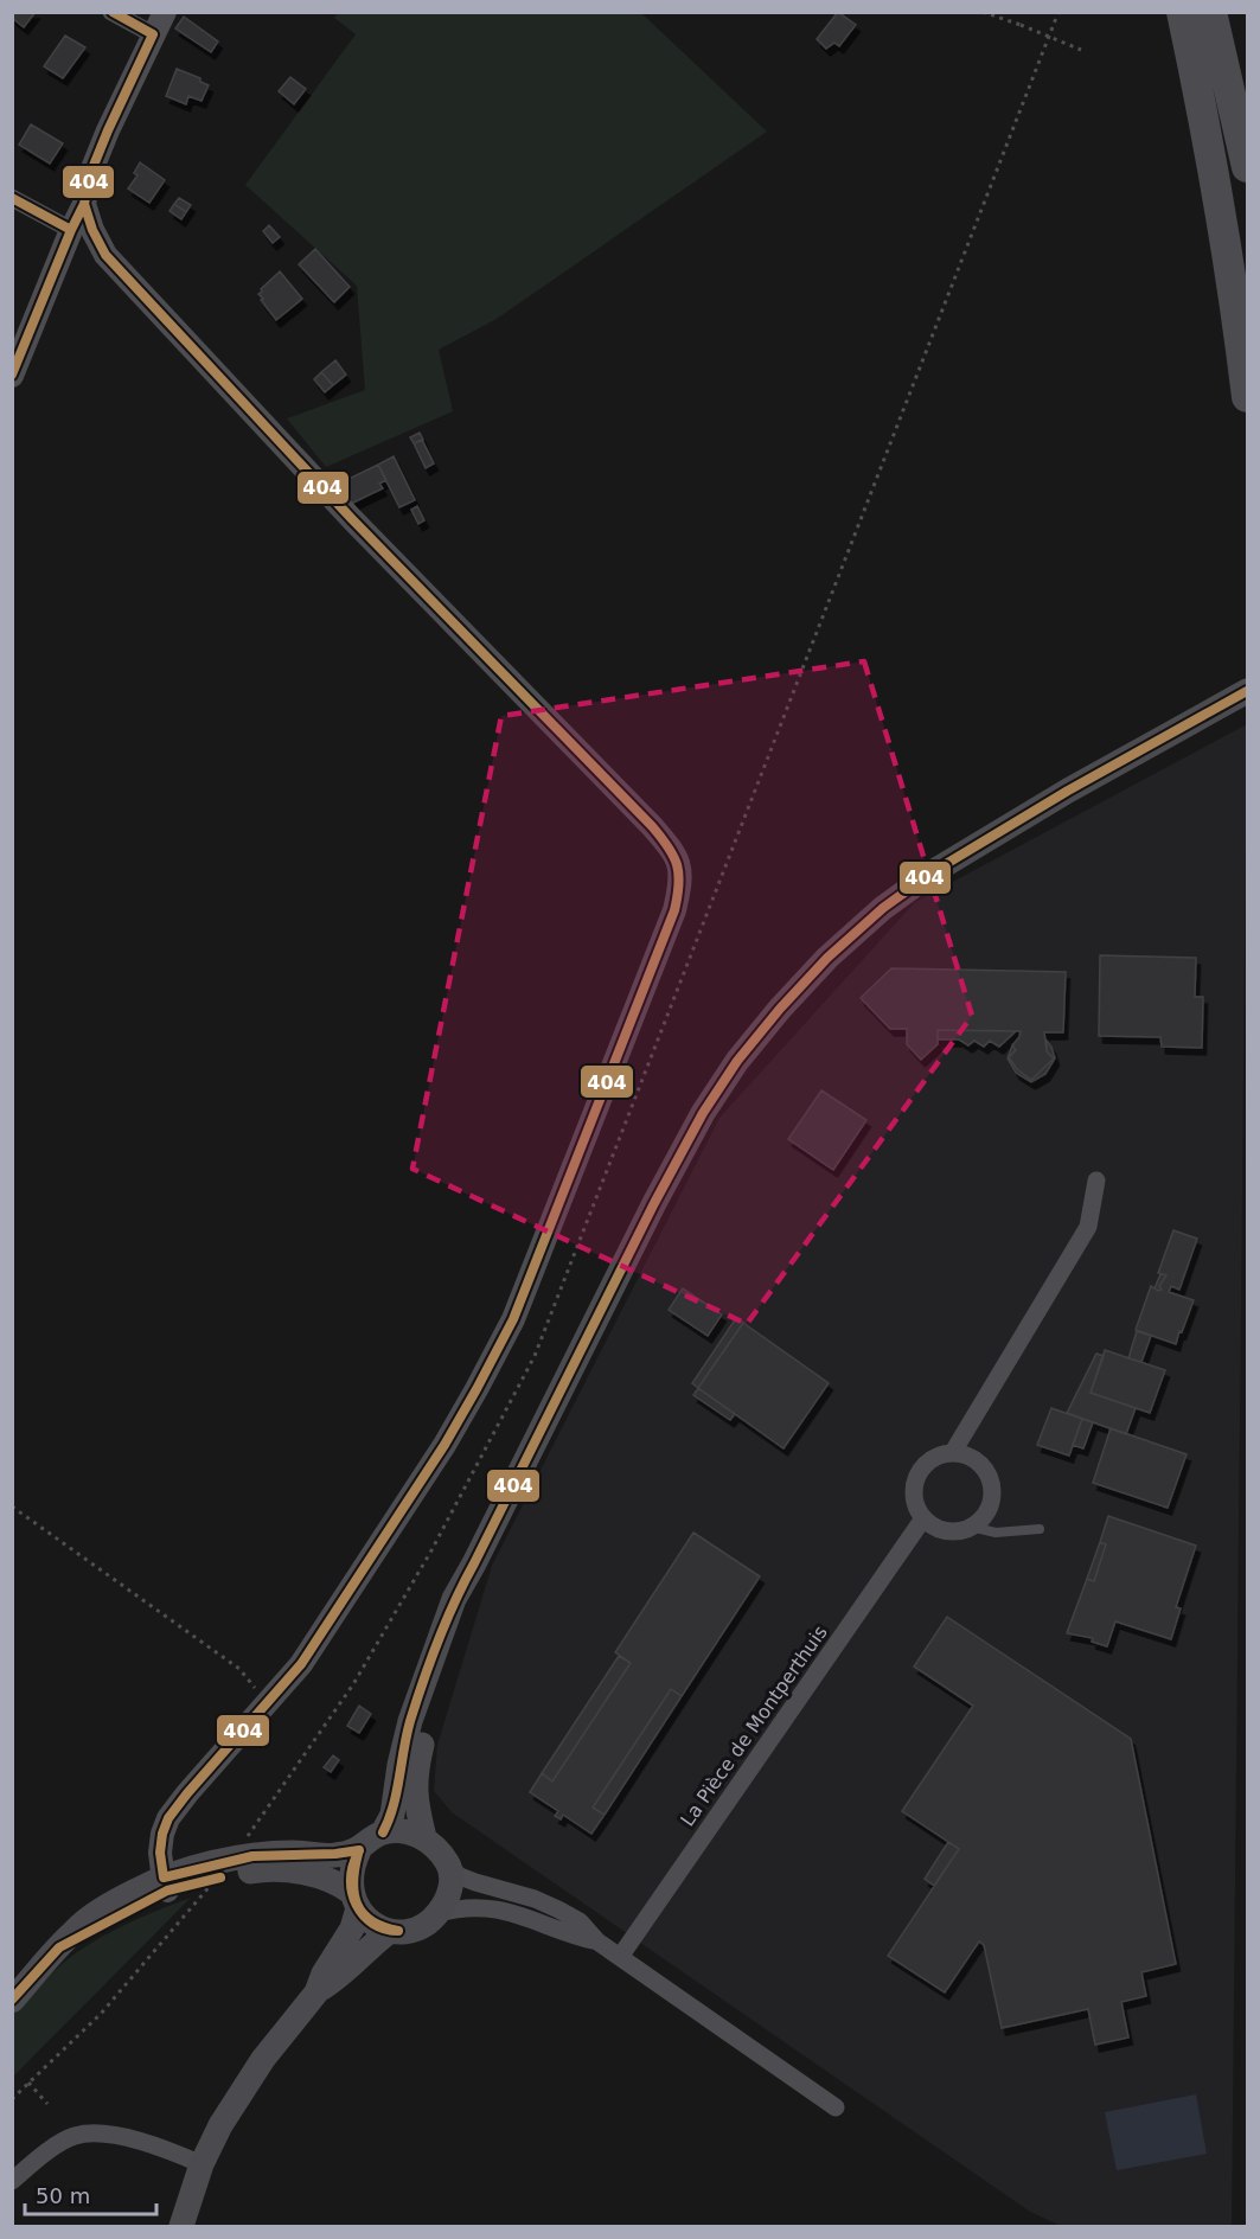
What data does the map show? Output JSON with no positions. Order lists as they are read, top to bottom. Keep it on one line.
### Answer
{"streets":{"street":["La Pièce de Montperthuis"]},"lines":["transit line 404"],"scale_bar":"50 m"}
